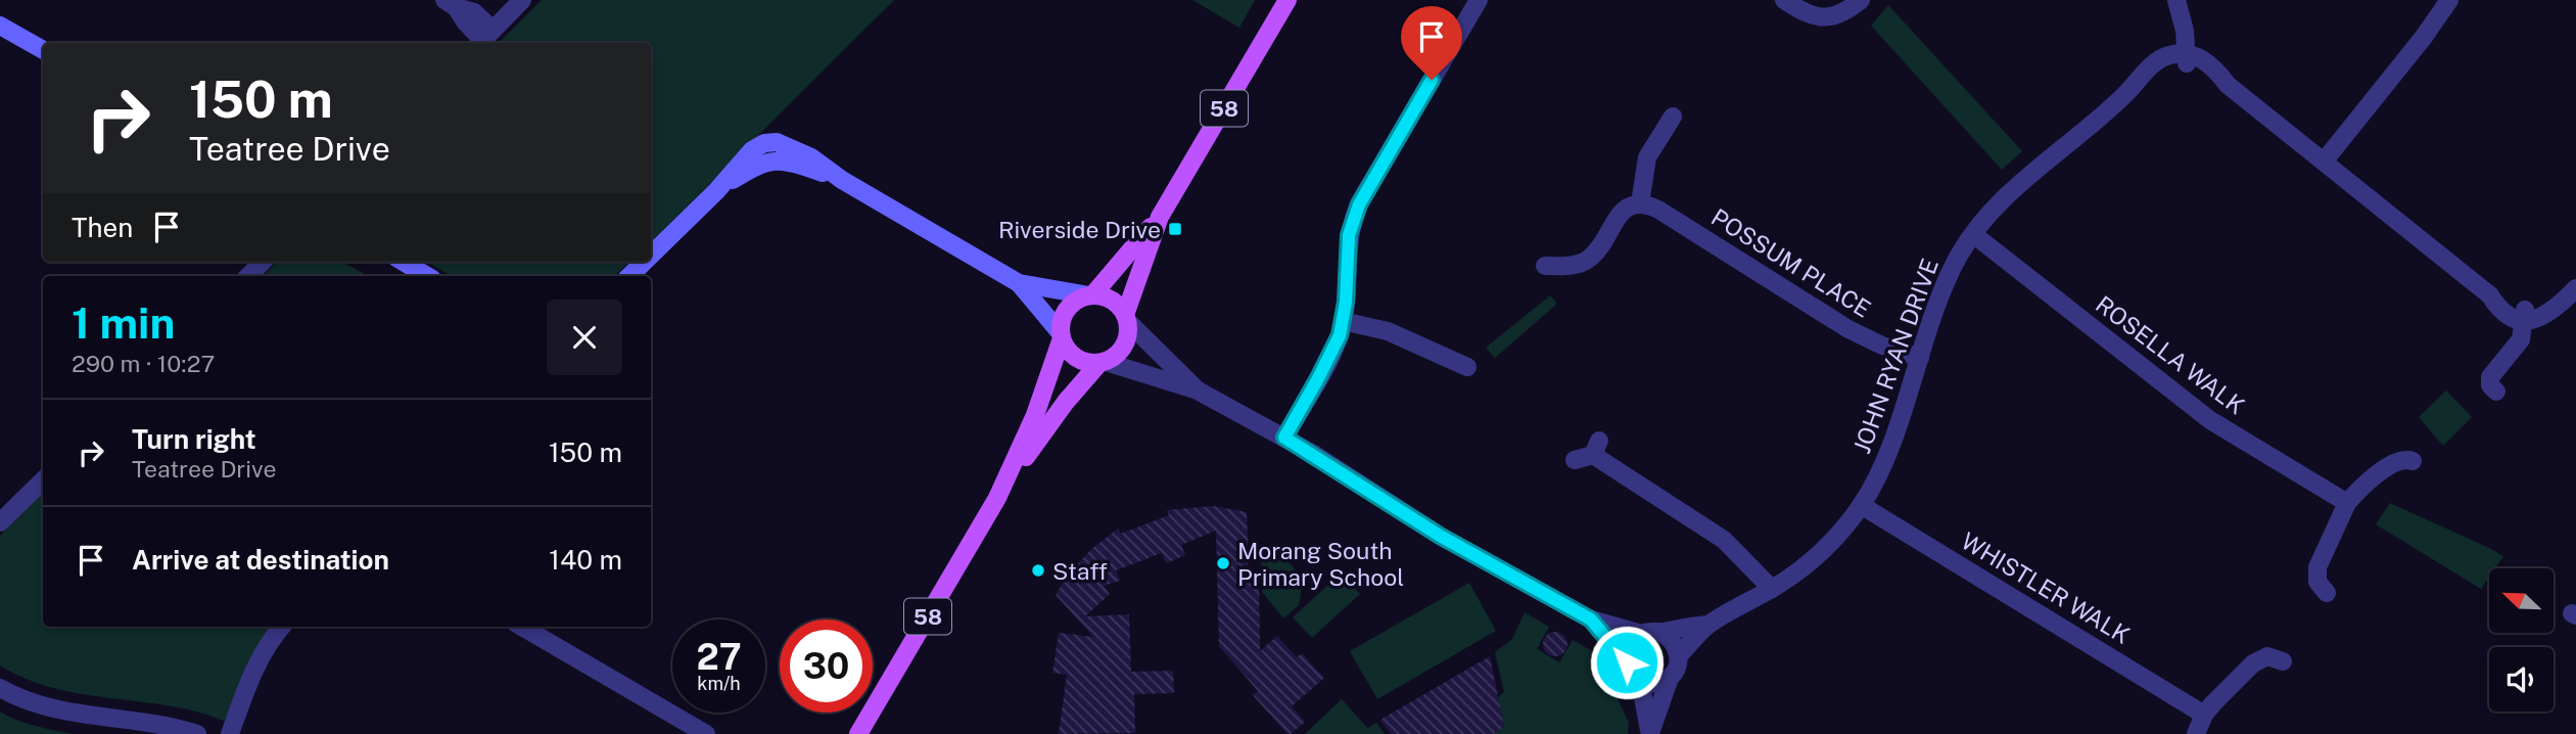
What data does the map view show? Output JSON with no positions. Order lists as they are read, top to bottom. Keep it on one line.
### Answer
{"streets":{"main road":["58"],"street":["POSSUM PLACE","ROSELLA WALK","JOHN RYAN DRIVE","WHISTLER WALK"]},"crossings":[["POSSUM PLACE","JOHN RYAN DRIVE"],["ROSELLA WALK","JOHN RYAN DRIVE"],["JOHN RYAN DRIVE","WHISTLER WALK"]],"places":{"transit":["Riverside Drive"],"other":["Morang South Primary School","Staff"]},"north":"top left","page":{"turn":["150 m","Teatree Drive"],"then":"Then","heading":["1 min","290 m · 10:27"],"list":[{"name":"Turn right","note":"Teatree Drive","value":"150 m"},{"name":"Arrive at destination","value":"140 m"}],"speed":"27 km/h","limit":"30"}}
